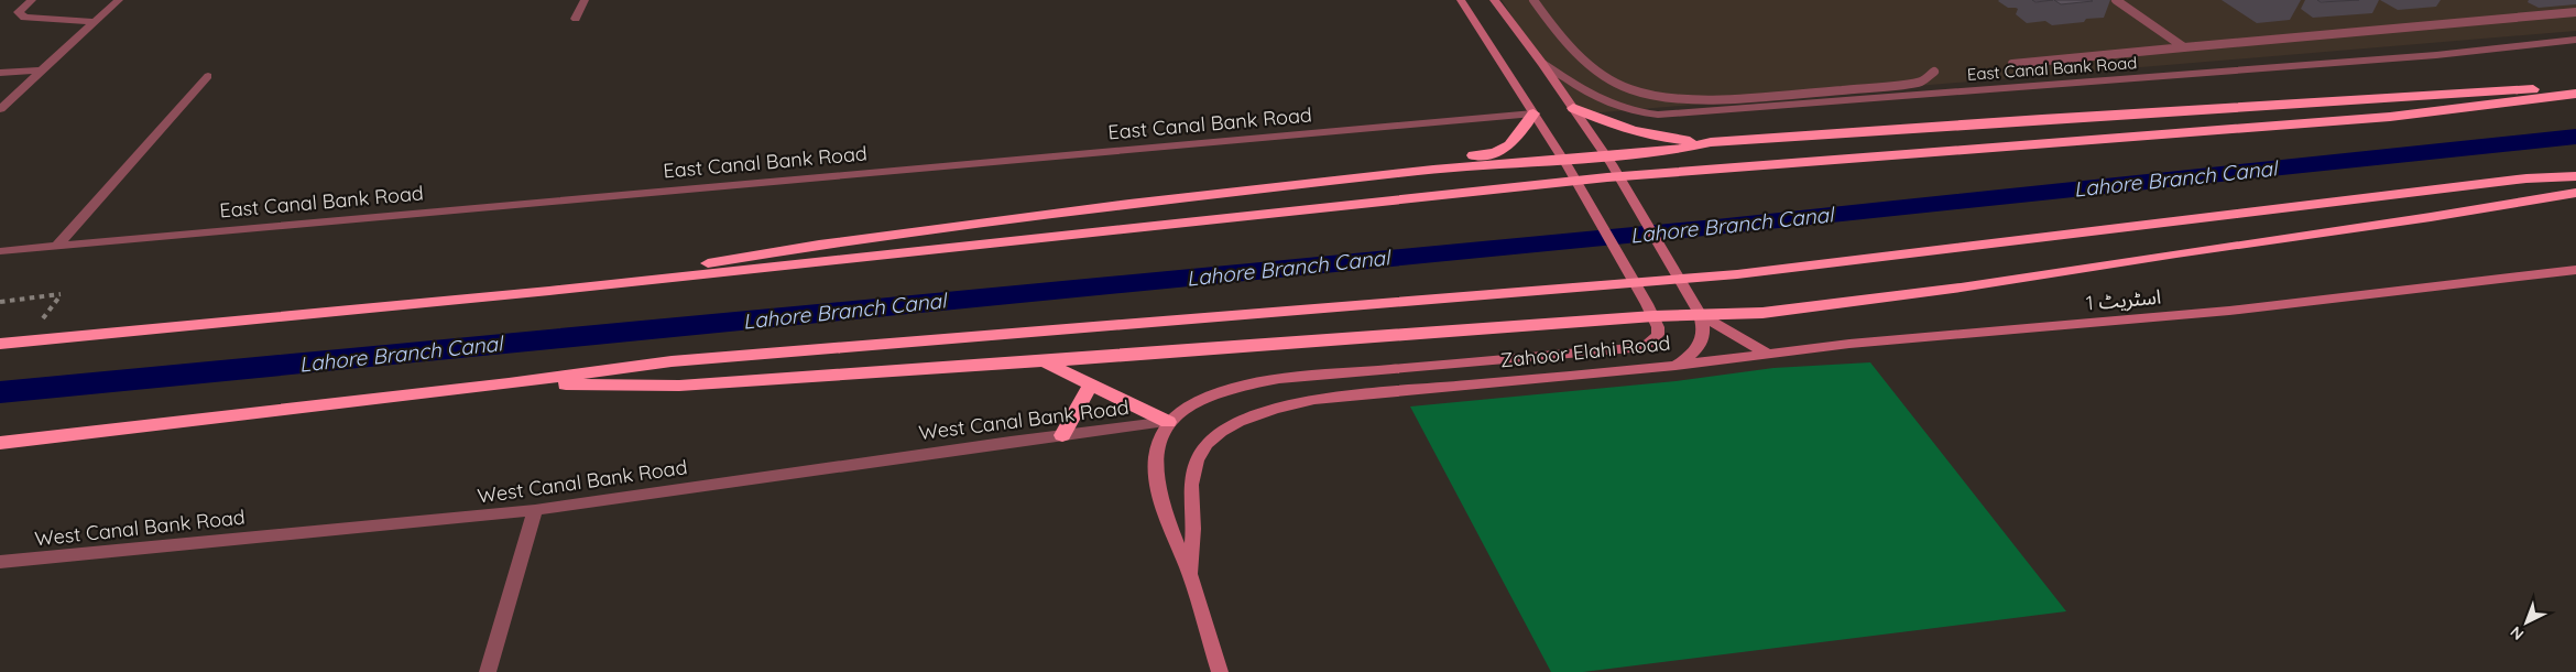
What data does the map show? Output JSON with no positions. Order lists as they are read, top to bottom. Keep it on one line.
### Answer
{"streets":{"main road":["اسٹریٹ 1","Zahoor Elahi Road"],"street":["East Canal Bank Road","West Canal Bank Road"]},"crossings":[["East Canal Bank Road","Zahoor Elahi Road"],["اسٹریٹ 1","Zahoor Elahi Road"]],"water":["Lahore Branch Canal"],"north":"bottom left"}
